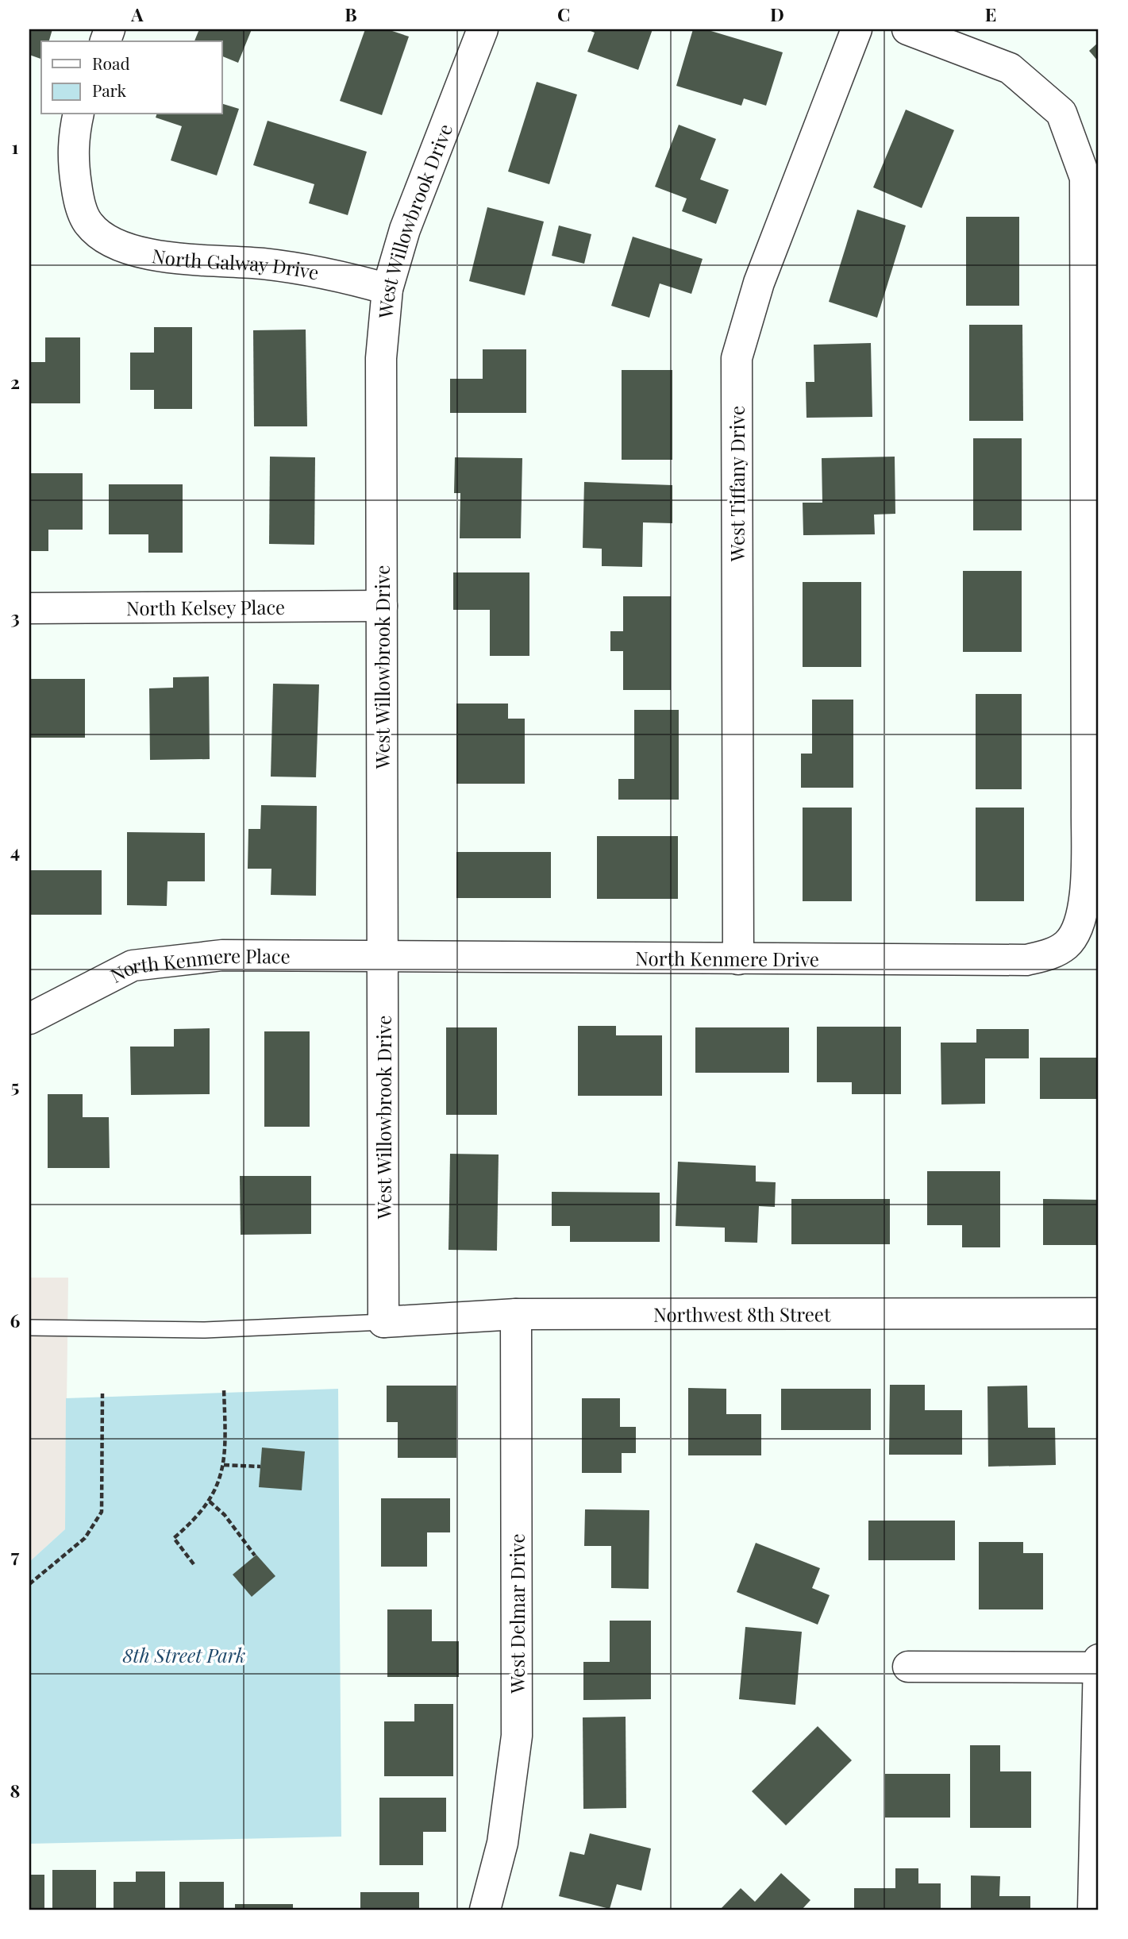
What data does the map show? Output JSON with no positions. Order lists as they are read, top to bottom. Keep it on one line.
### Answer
{"streets":{"street":["West Willowbrook Drive","North Galway Drive","West Tiffany Drive","North Kelsey Place","North Kenmere Drive","North Kenmere Place","Northwest 8th Street","West Delmar Drive"]},"crossings":[["West Willowbrook Drive","North Galway Drive"],["West Willowbrook Drive","North Kelsey Place"],["West Willowbrook Drive","North Kenmere Drive"],["West Willowbrook Drive","North Kenmere Place"],["West Willowbrook Drive","Northwest 8th Street"],["West Tiffany Drive","North Kenmere Drive"],["North Kenmere Drive","North Kenmere Place"],["Northwest 8th Street","West Delmar Drive"]],"parks":["8th Street Park"],"legend":["Road","Park"],"grid":{"columns":["A","B","C","D","E"],"rows":["1","2","3","4","5","6","7","8"]}}
